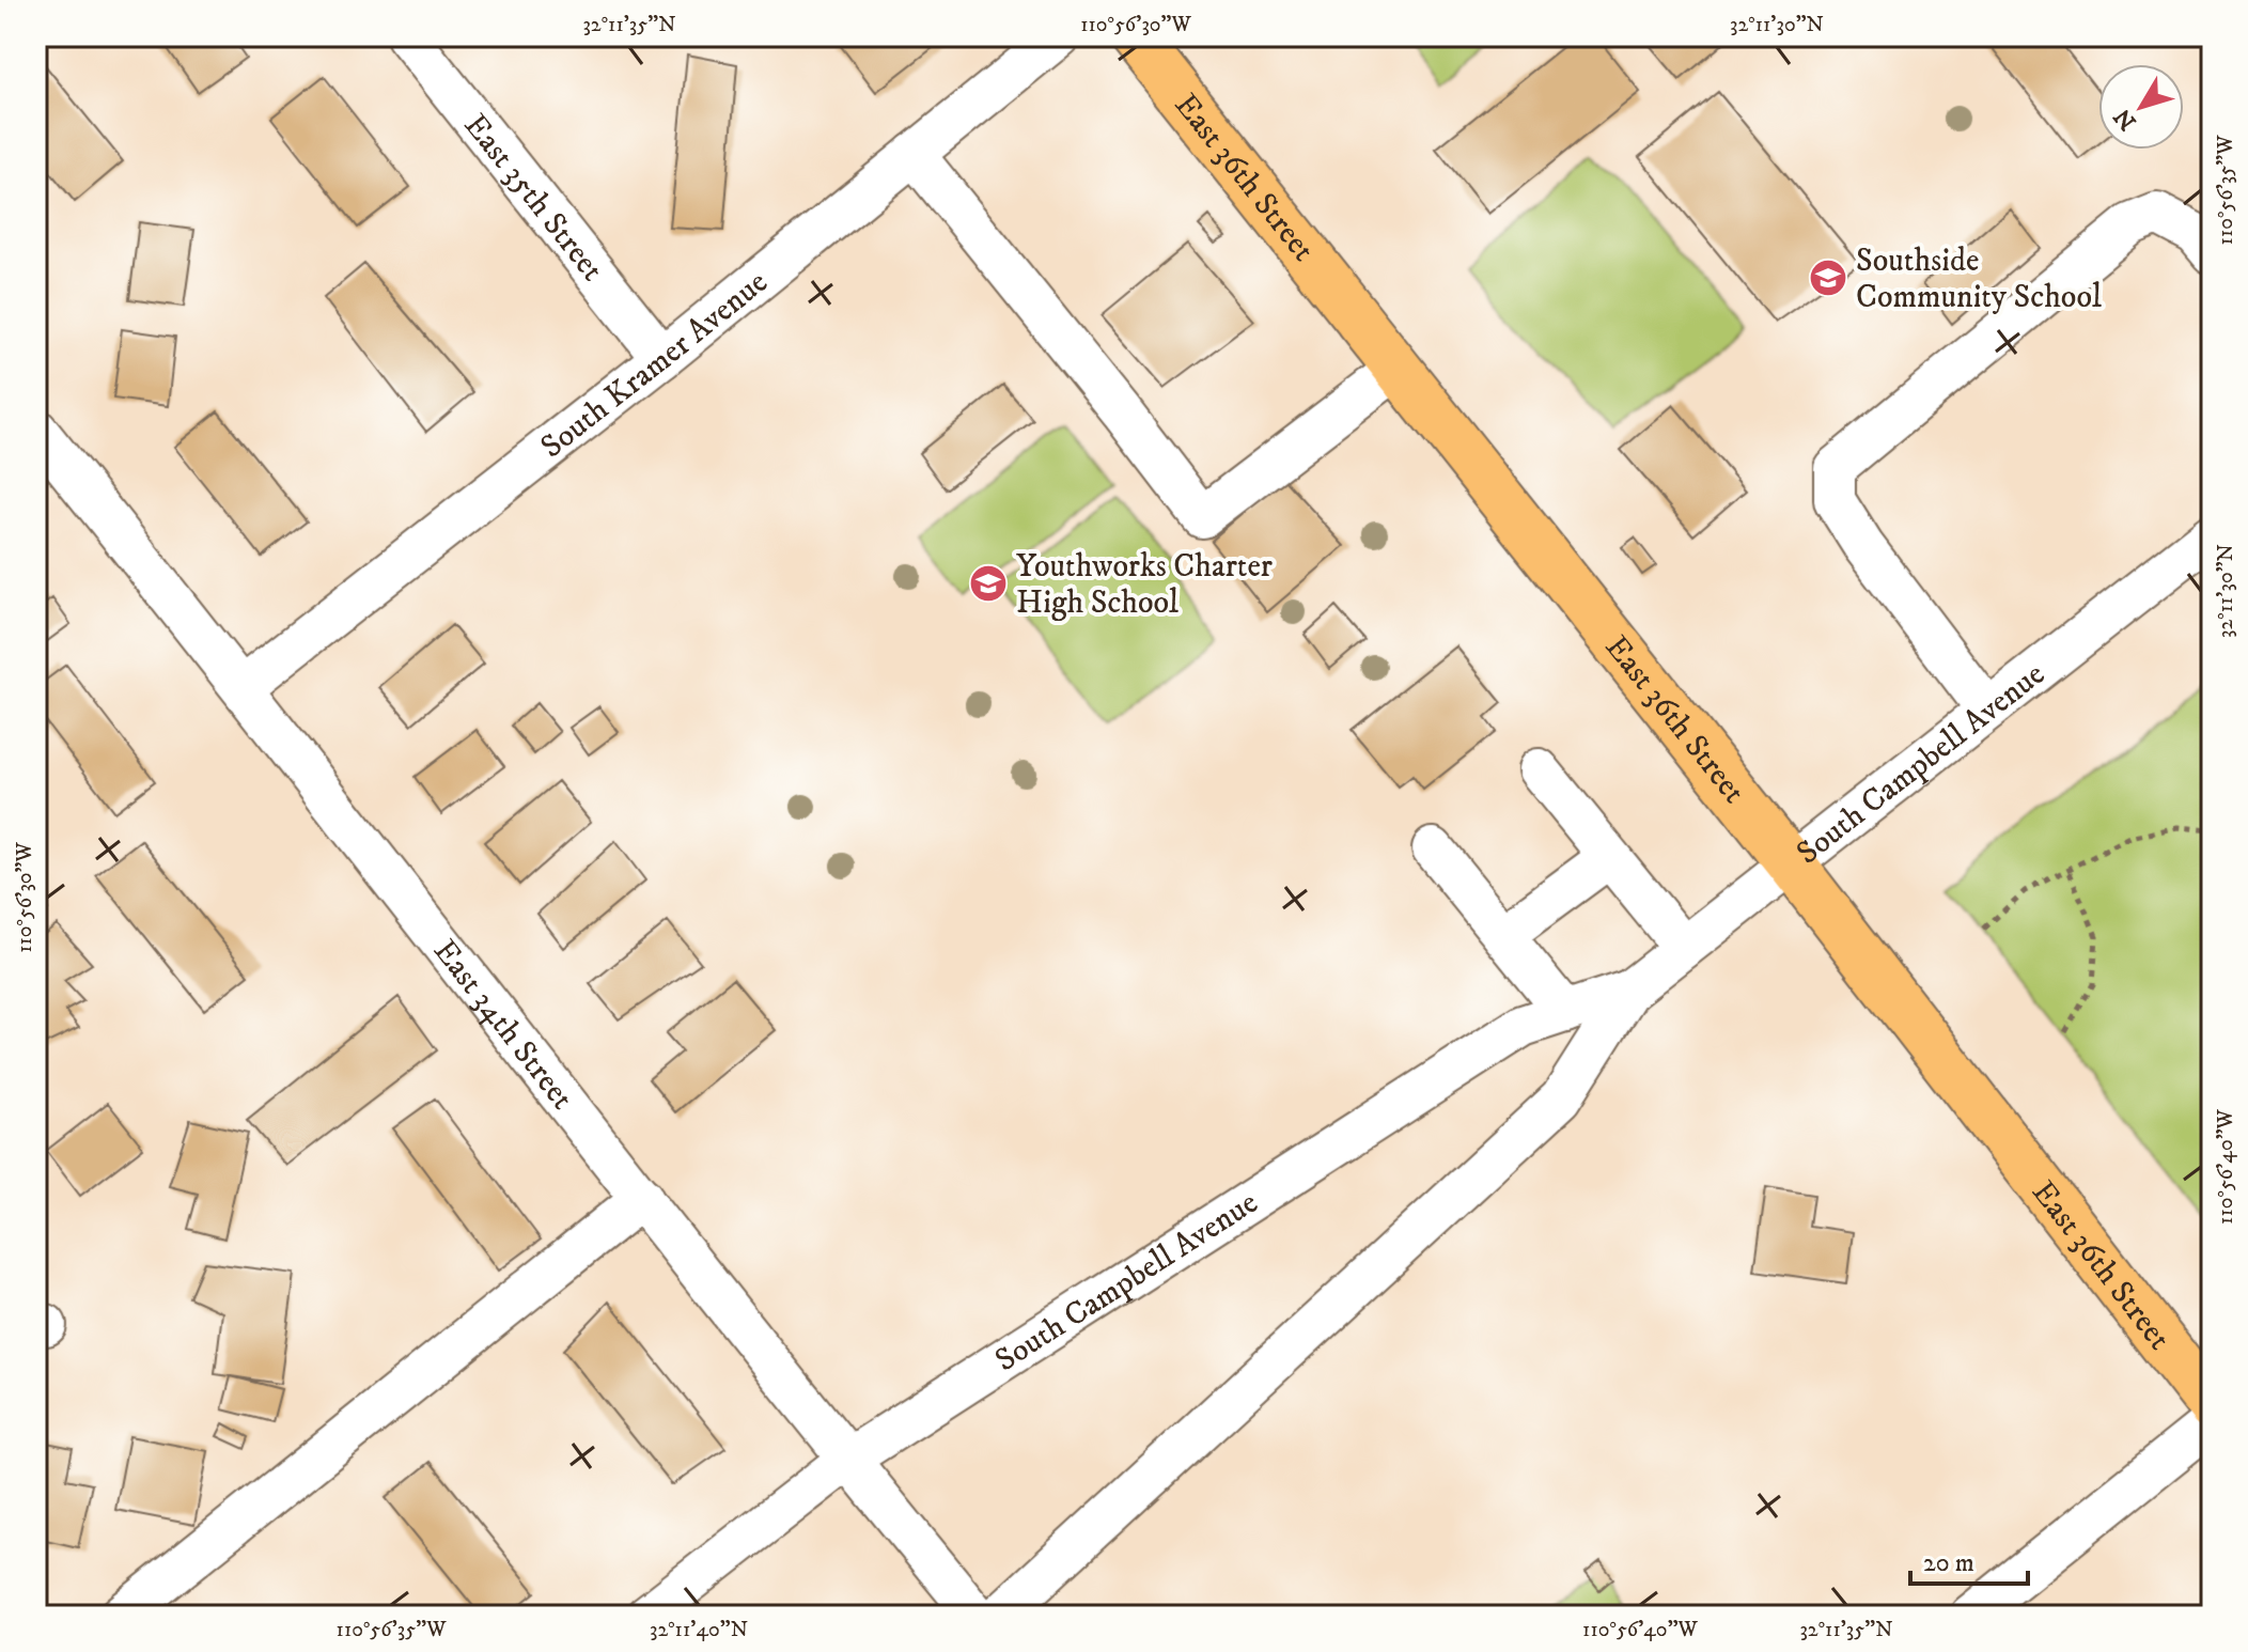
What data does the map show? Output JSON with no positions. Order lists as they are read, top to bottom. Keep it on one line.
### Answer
{"streets":{"main road":["East 36th Street"],"street":["East 35th Street","South Kramer Avenue","South Campbell Avenue","East 34th Street"]},"crossings":[["East 36th Street","South Campbell Avenue"],["East 35th Street","South Kramer Avenue"],["South Kramer Avenue","East 34th Street"],["South Campbell Avenue","East 34th Street"]],"places":{"school or university":["Southside Community School","Youthworks Charter High School"]},"scale_bar":"20 m","north":"bottom left","coordinates":["32°11'35\"N","110°56'30\"W","32°11'30\"N","110°56'35\"W","110°56'40\"W","32°11'40\"N"]}
